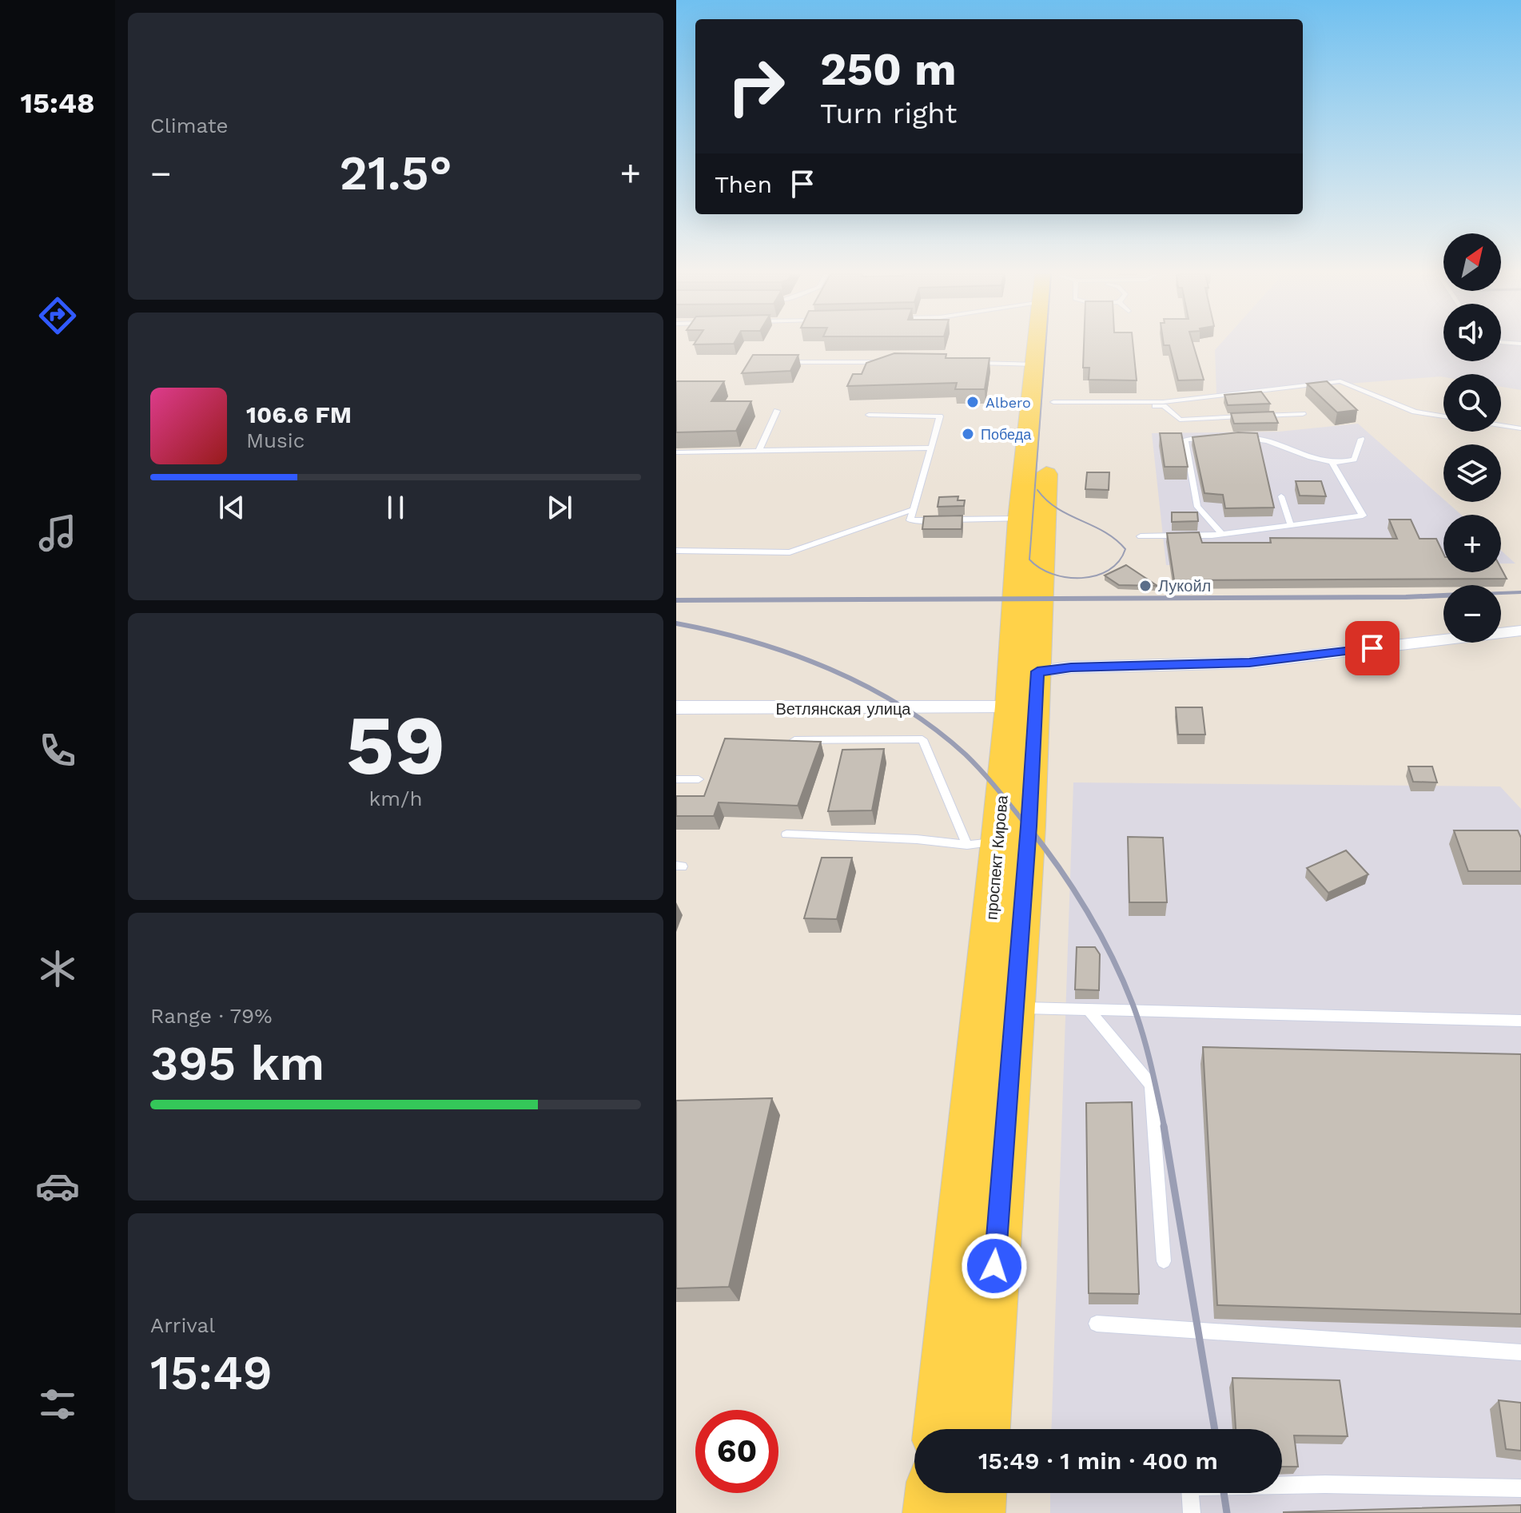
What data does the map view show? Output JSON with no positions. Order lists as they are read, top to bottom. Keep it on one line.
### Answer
{"streets":{"main road":["проспект Кирова"],"street":["Ветлянская улица"]},"crossings":[["Ветлянская улица","проспект Кирова"]],"places":["Albero","Победа","Лукойл"],"north":"top right","page":{"tabs":"15:48","tile":["Climate",["59","km/h"],["Range · 79%","395 km"],["Arrival","15:49"]],"turn":["250 m","Turn right"],"heat":["−","21.5°","+"],"then":"Then","map_buttons":["+","−"],"song":["106.6 FM","Music"],"limit":"60","trip":"15:49 · 1 min · 400 m"}}
